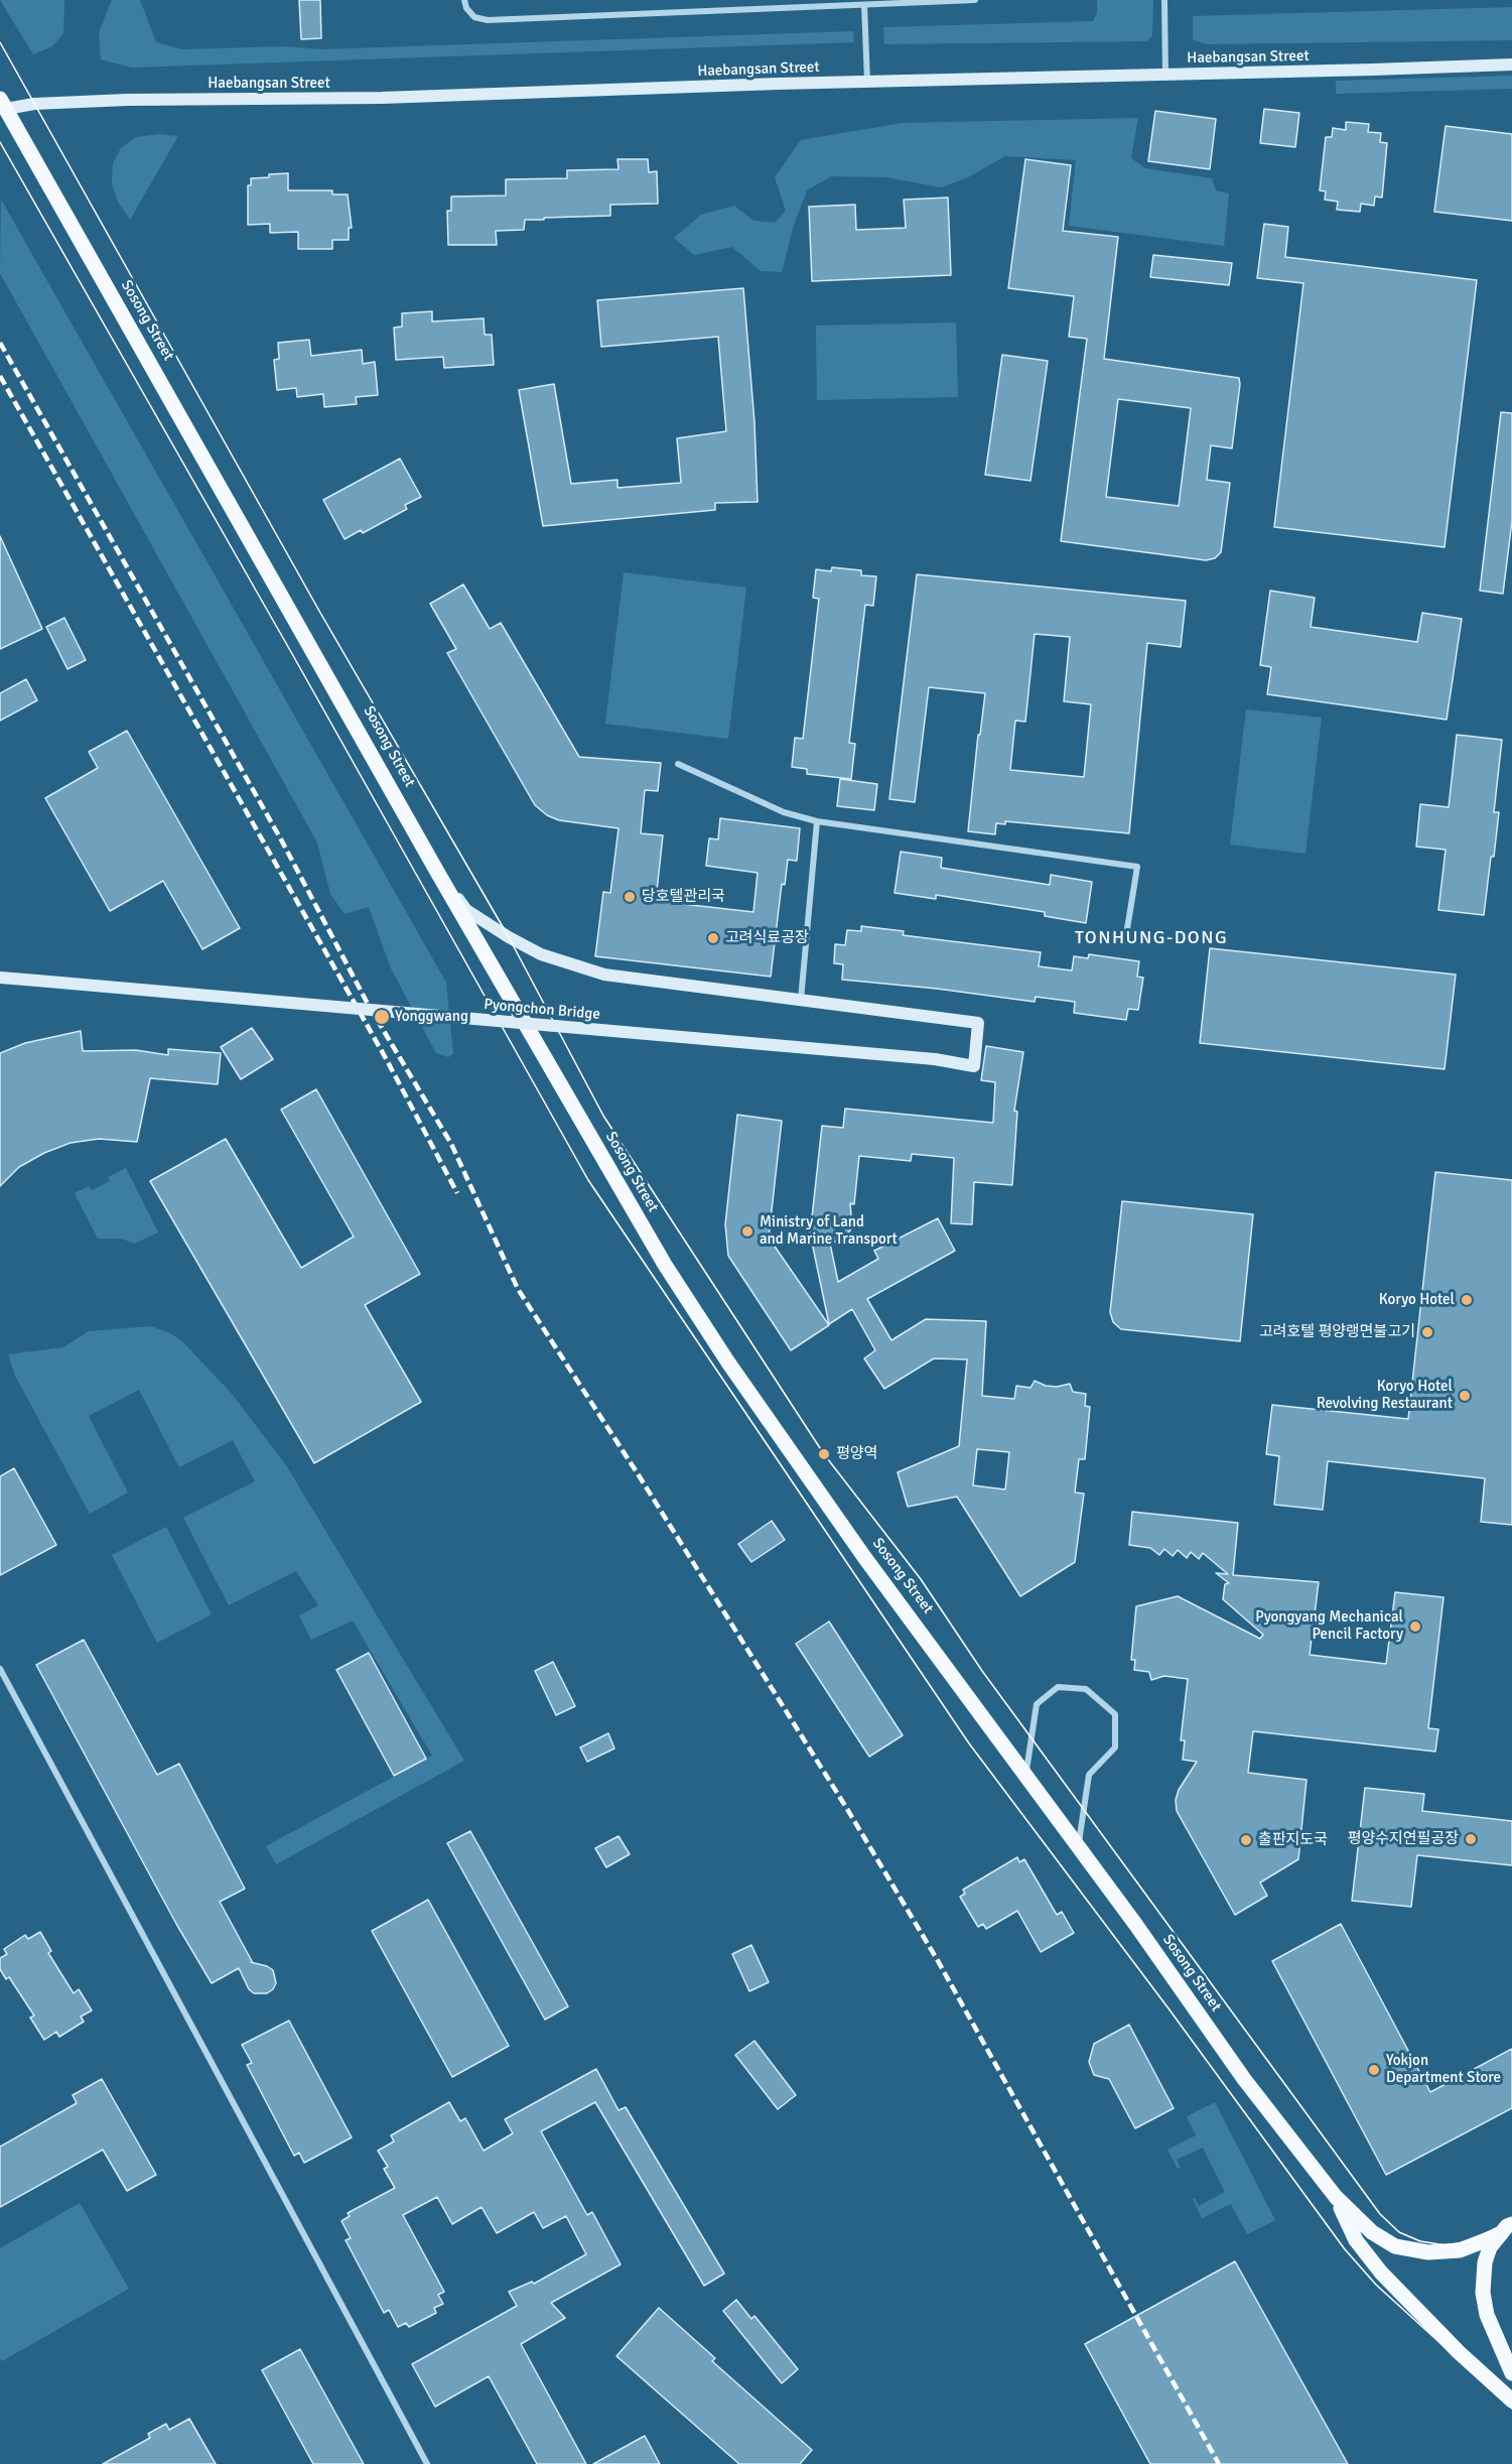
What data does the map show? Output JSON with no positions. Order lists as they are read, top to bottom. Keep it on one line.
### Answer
{"streets":{"main road":["Sosong Street"],"street":["Haebangsan Street","Pyongchon Bridge"]},"crossings":[["Haebangsan Street","Sosong Street"]],"districts":["TONHUNG-DONG"],"places":["당호텔관리국","고려식료공장","Yonggwang","Ministry of Land and Marine Transport","Koryo Hotel","고려호텔 평양랭면불고기","Koryo Hotel Revolving Restaurant","평양역","Pyongyang Mechanical Pencil Factory","평양수지연필공장","출판지도국","Yokjon Department Store"]}
